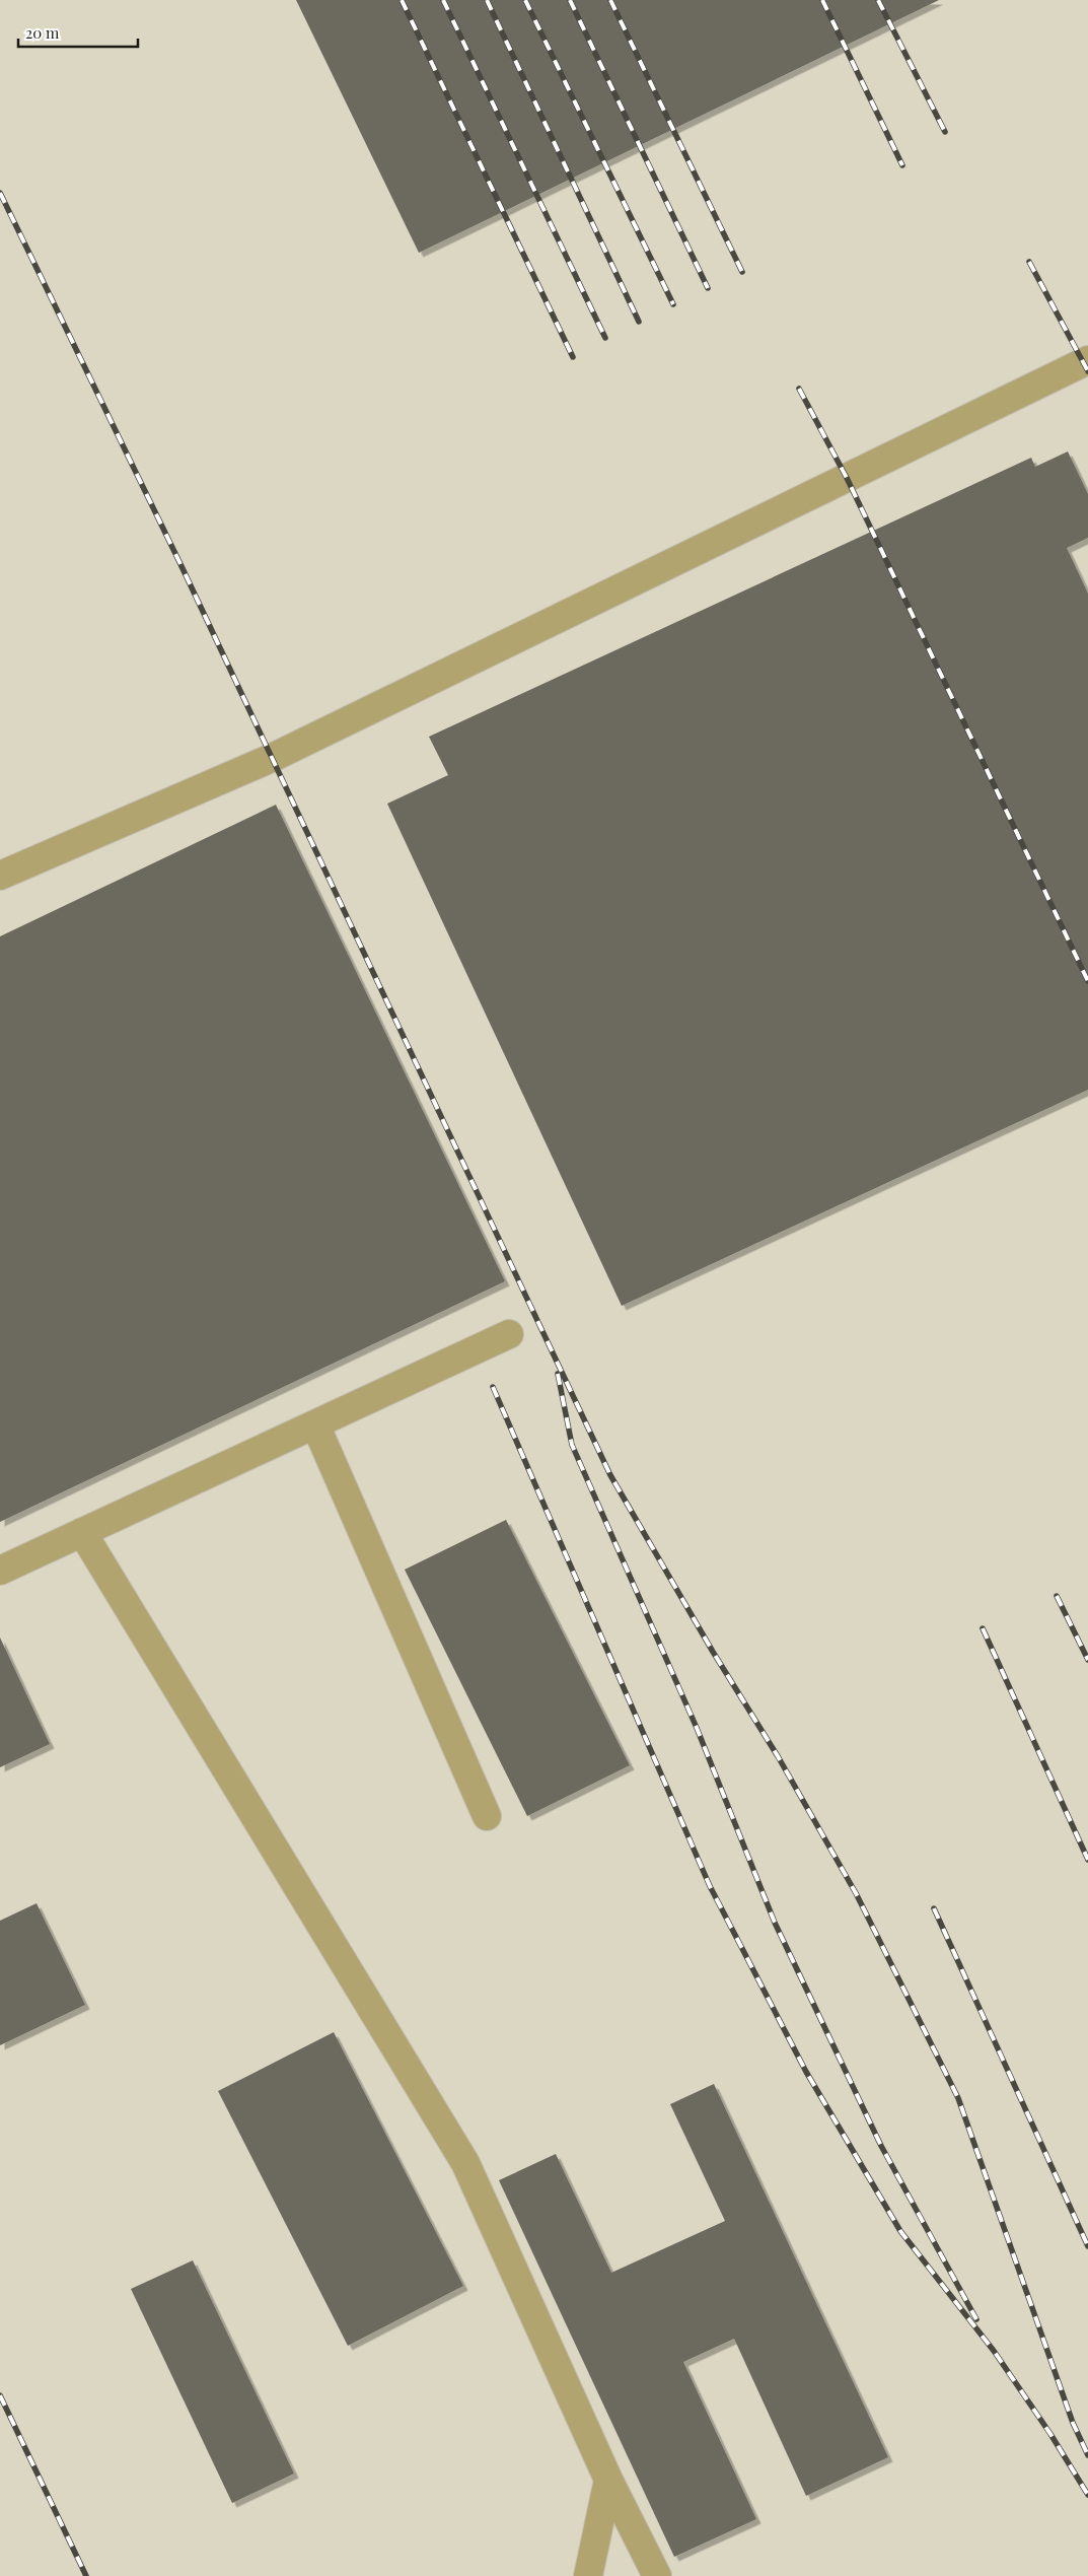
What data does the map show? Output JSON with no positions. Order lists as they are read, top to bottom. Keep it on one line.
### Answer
{"scale_bar":"20 m"}
